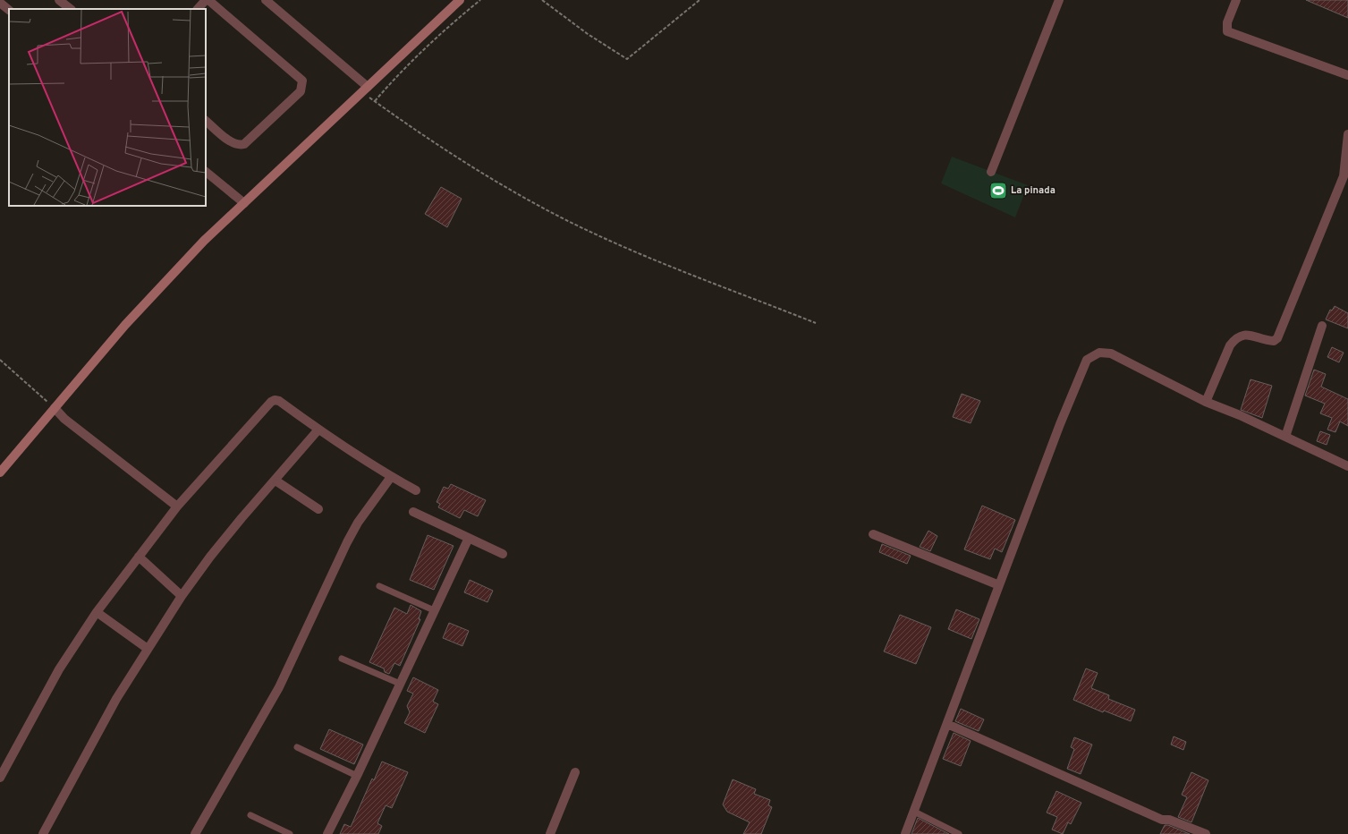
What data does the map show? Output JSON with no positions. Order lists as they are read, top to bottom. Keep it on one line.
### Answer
{"places":{"sports":["La pinada"]}}
